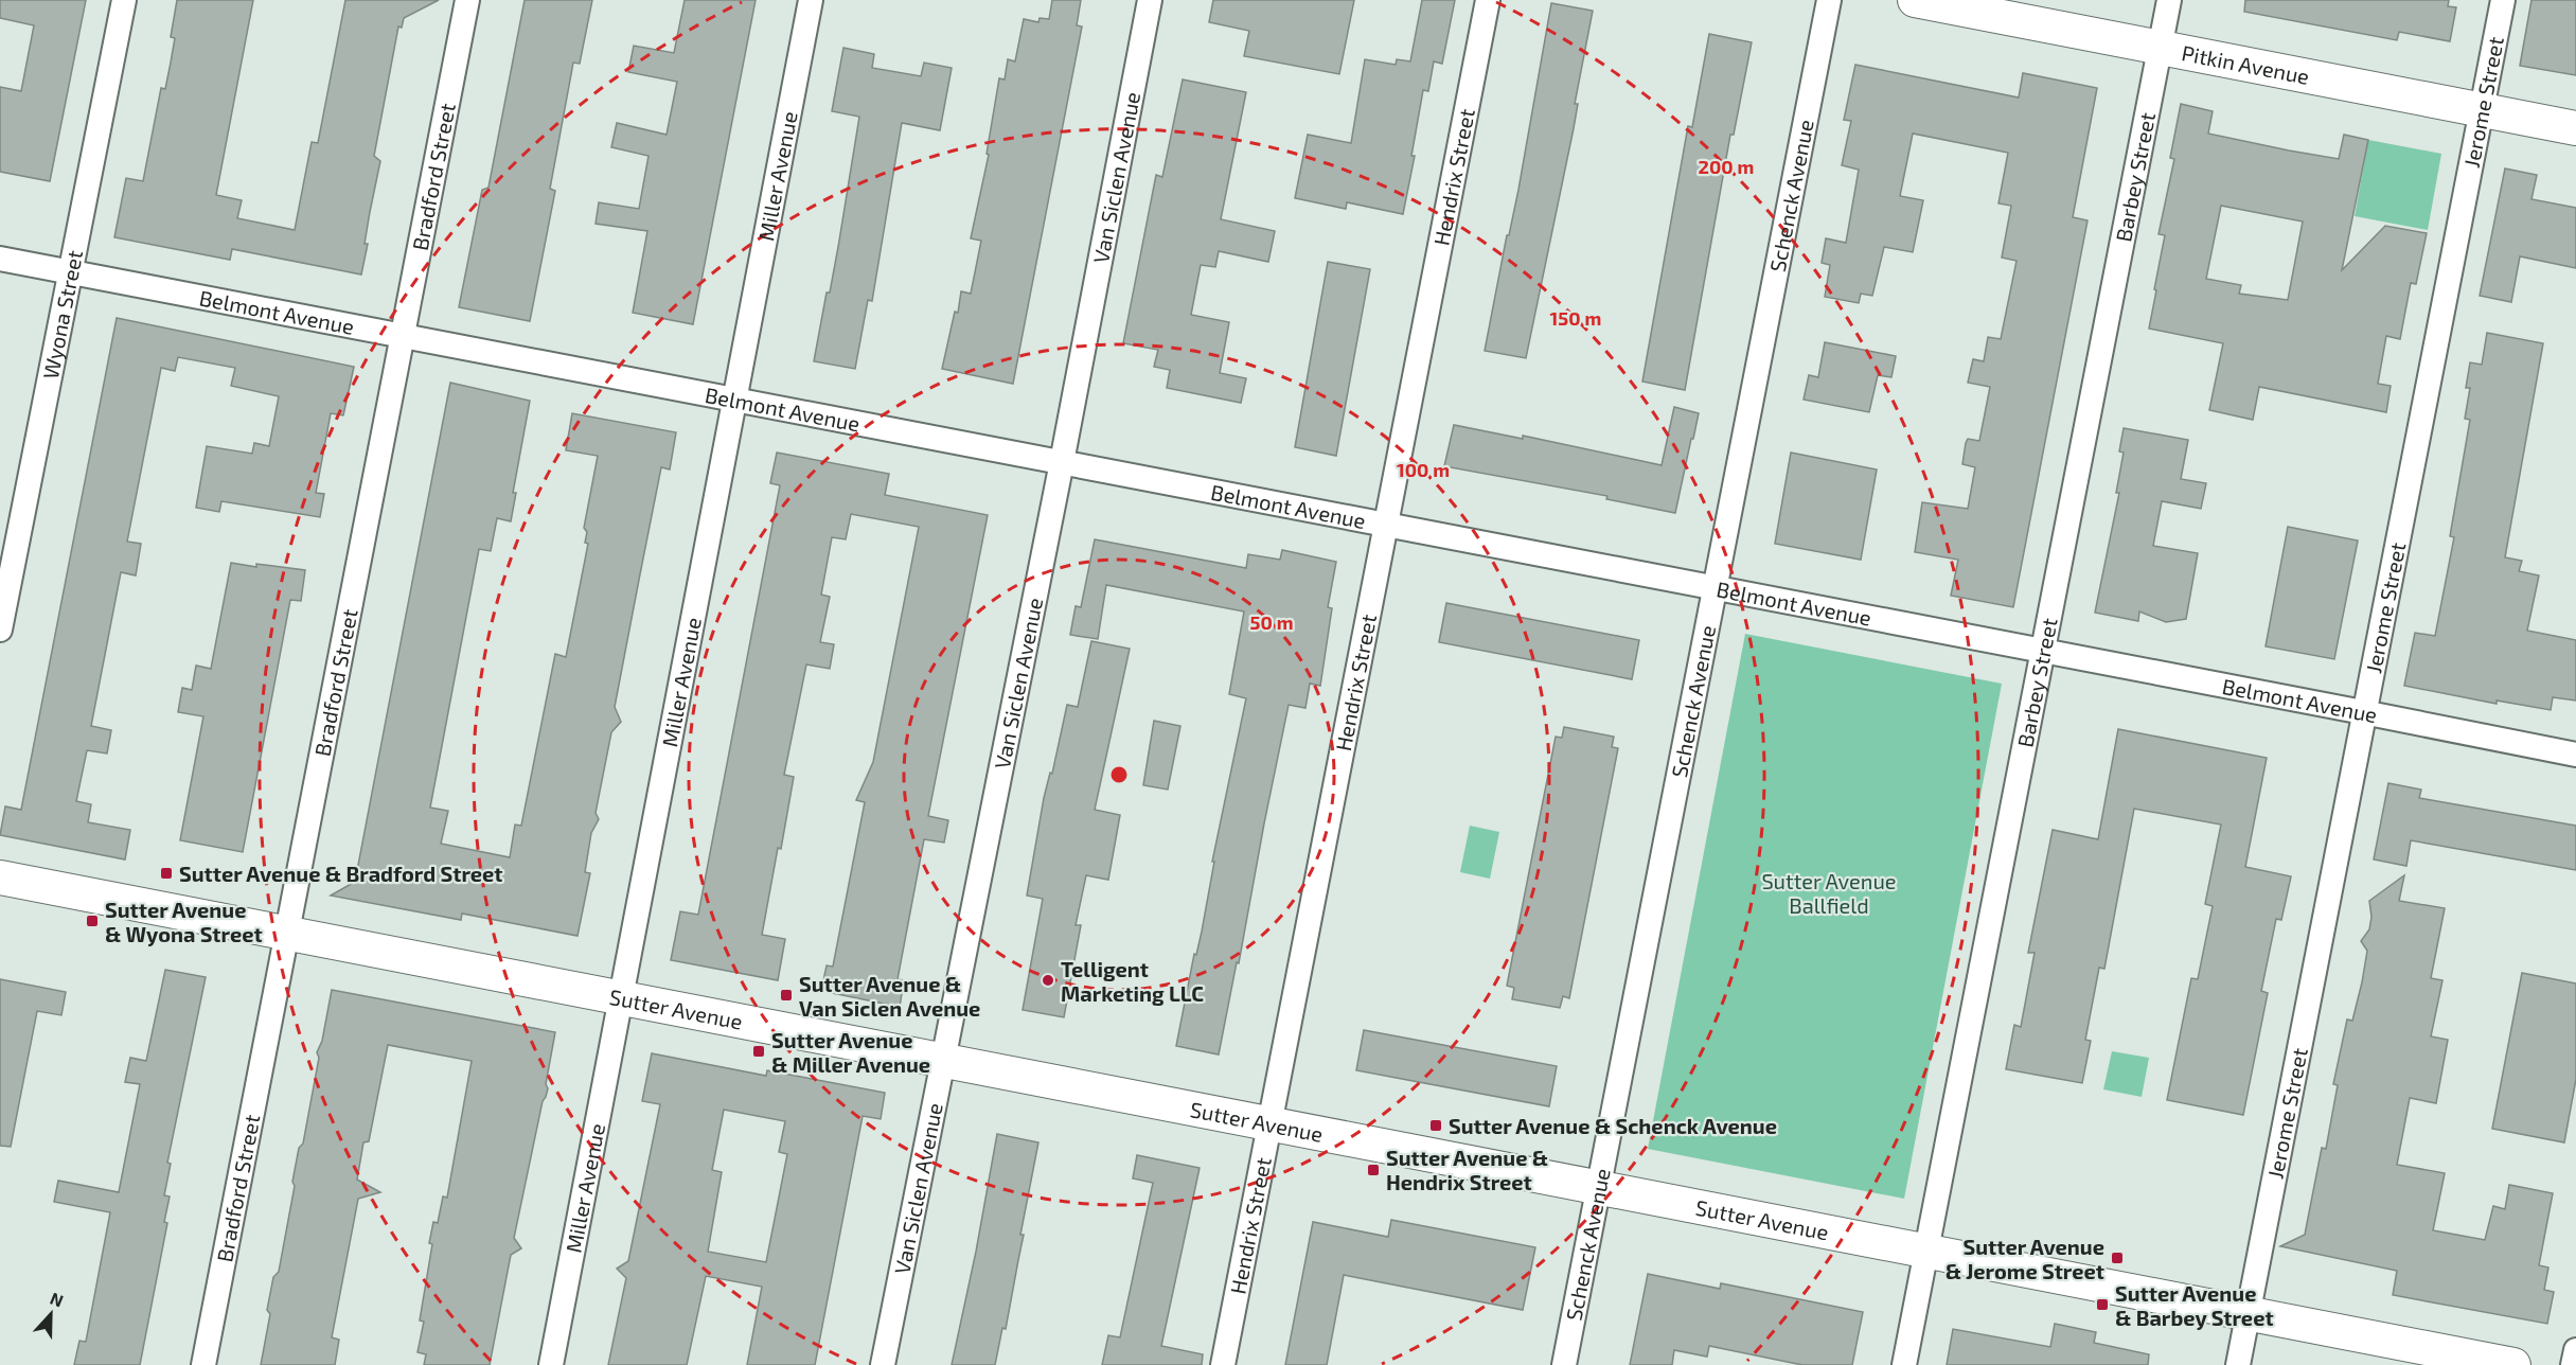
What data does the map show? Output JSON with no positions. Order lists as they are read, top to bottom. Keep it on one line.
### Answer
{"streets":{"street":["Pitkin Avenue","Jerome Street","Bradford Street","Miller Avenue","Van Siclen Avenue","Hendrix Street","Barbey Street","Schenck Avenue","Belmont Avenue","Wyona Street","Sutter Avenue"]},"crossings":[["Pitkin Avenue","Jerome Street"],["Pitkin Avenue","Barbey Street"],["Jerome Street","Belmont Avenue"],["Jerome Street","Sutter Avenue"],["Bradford Street","Belmont Avenue"],["Bradford Street","Sutter Avenue"],["Miller Avenue","Belmont Avenue"],["Miller Avenue","Sutter Avenue"],["Van Siclen Avenue","Belmont Avenue"],["Van Siclen Avenue","Sutter Avenue"],["Hendrix Street","Belmont Avenue"],["Hendrix Street","Sutter Avenue"],["Barbey Street","Belmont Avenue"],["Barbey Street","Sutter Avenue"],["Schenck Avenue","Belmont Avenue"],["Schenck Avenue","Sutter Avenue"],["Belmont Avenue","Wyona Street"]],"parks":["Sutter Avenue Ballfield"],"places":{"transit":["Sutter Avenue & Bradford Street","Sutter Avenue & Wyona Street","Sutter Avenue & Van Siclen Avenue","Sutter Avenue & Miller Avenue","Sutter Avenue & Schenck Avenue","Sutter Avenue & Hendrix Street","Sutter Avenue & Jerome Street","Sutter Avenue & Barbey Street"],"other":["Telligent Marketing LLC"]},"north":"top","rings":["200 m","150 m","100 m","50 m"]}
